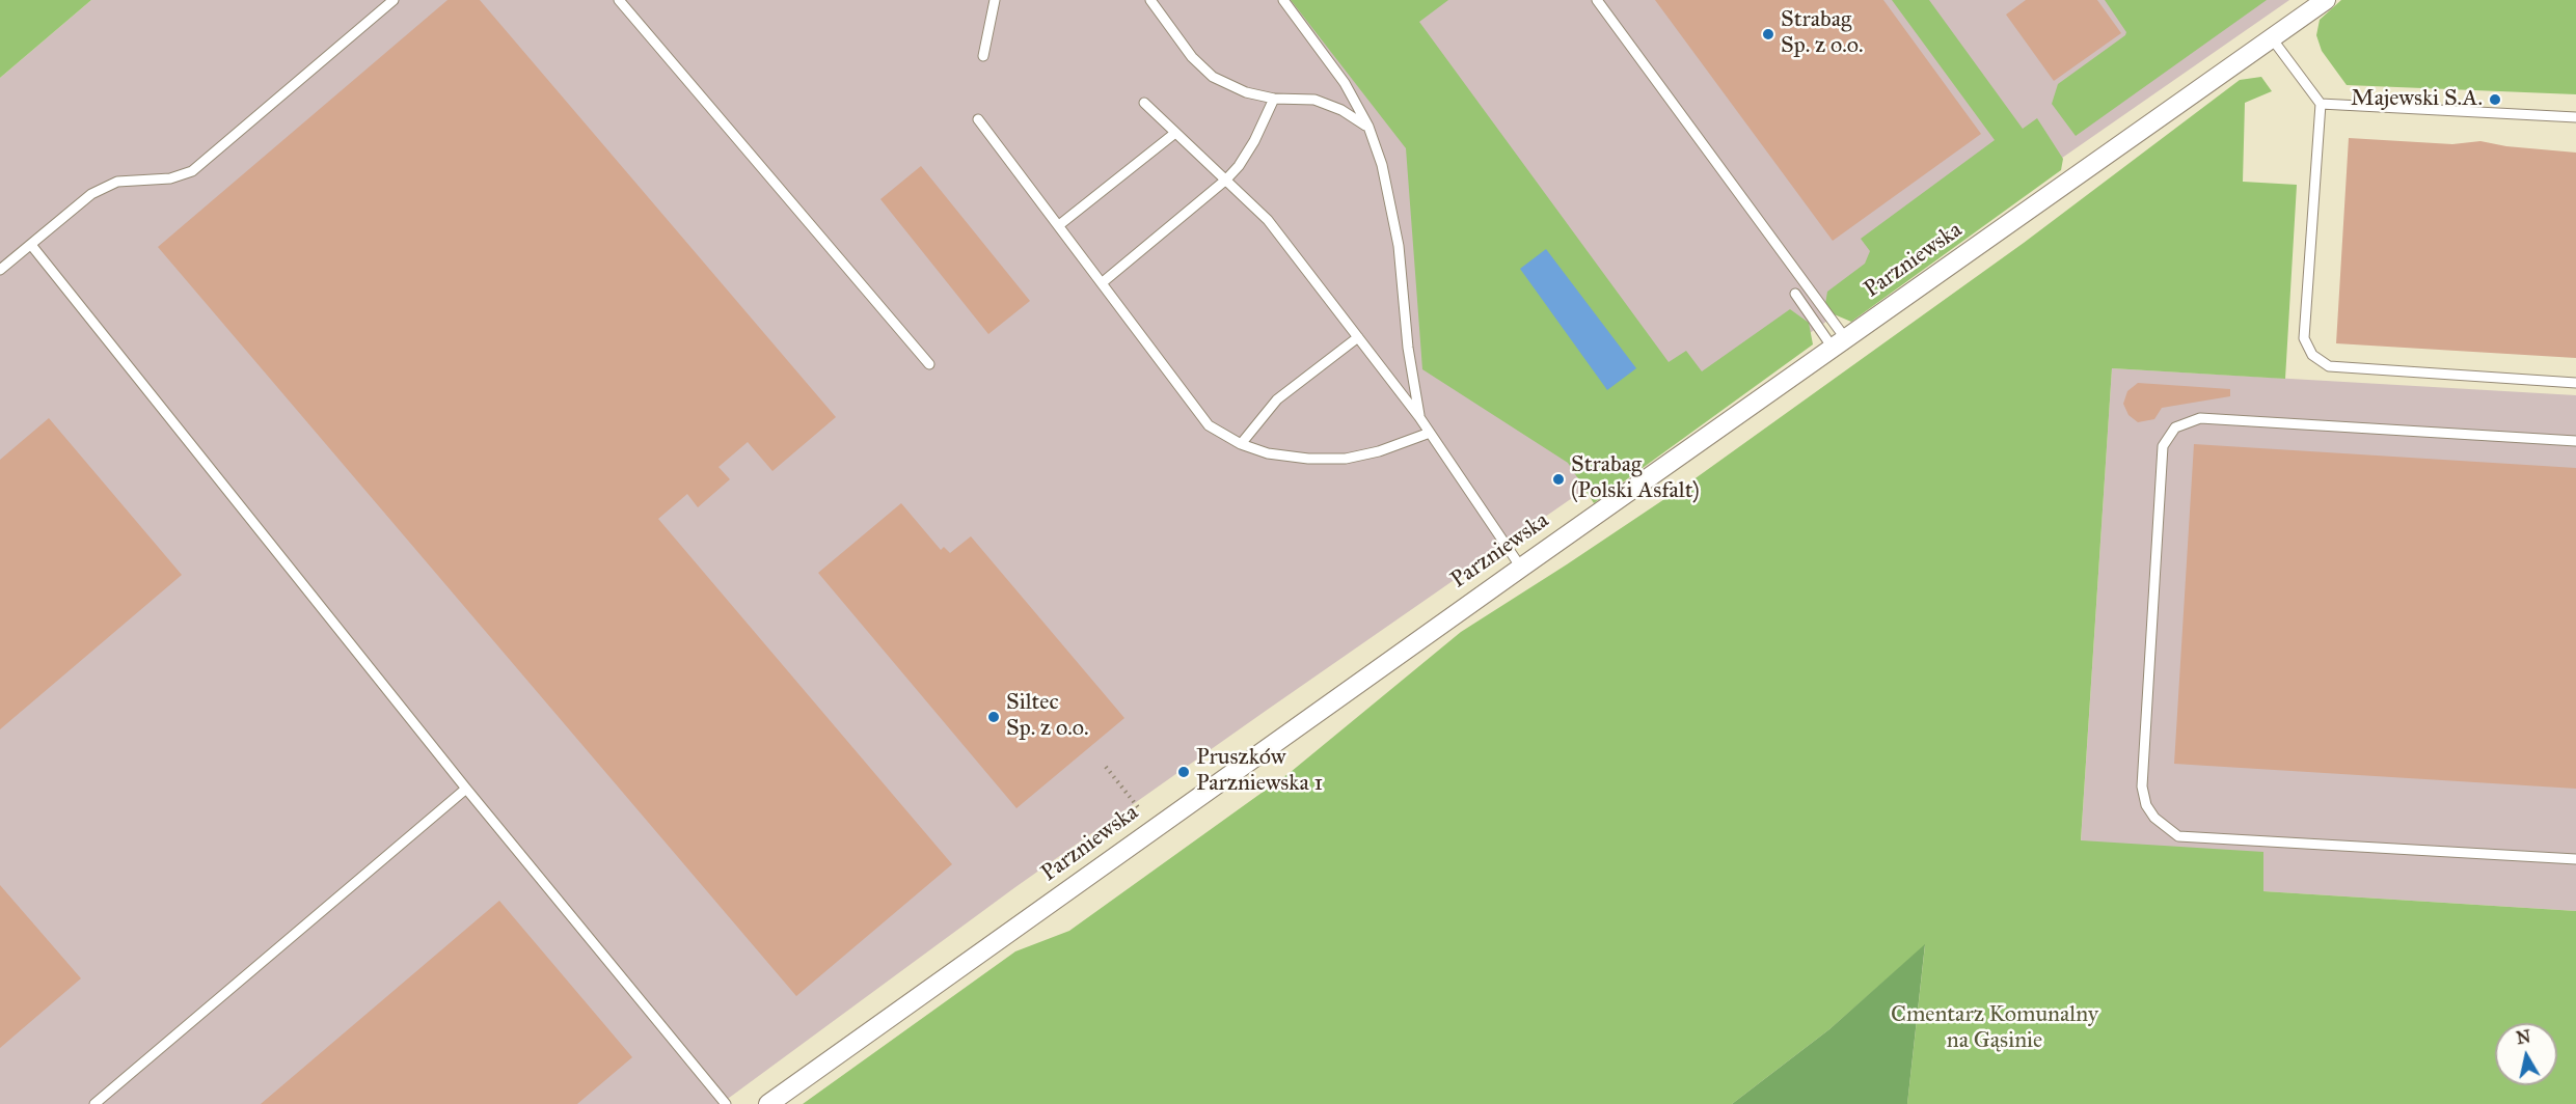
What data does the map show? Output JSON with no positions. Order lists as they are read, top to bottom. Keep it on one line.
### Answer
{"streets":{"street":["Parzniewska"]},"parks":["Cmentarz Komunalny na Gąsinie"],"places":["Strabag Sp. z o.o.","Majewski S.A.","Strabag (Polski Asfalt)","Siltec Sp. z o.o.","Pruszków Parzniewska 1"],"north":"top"}
